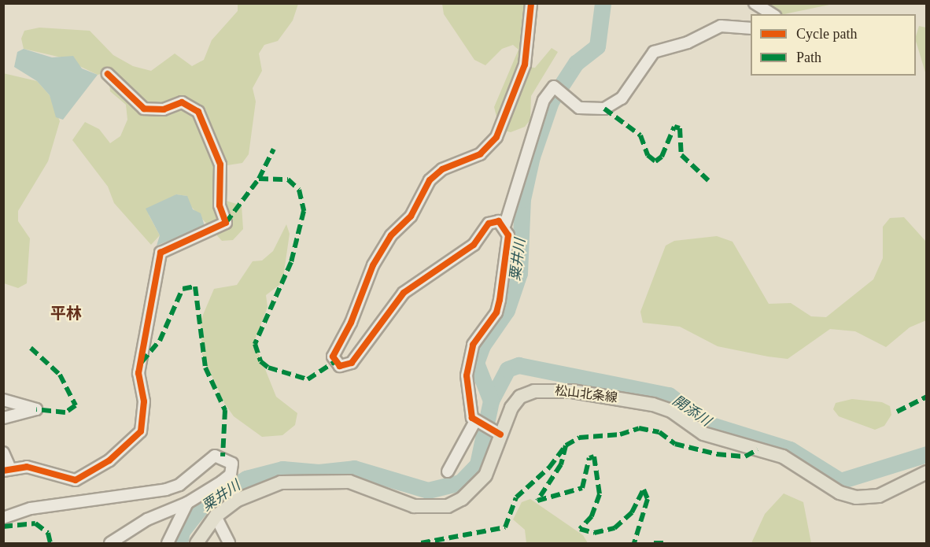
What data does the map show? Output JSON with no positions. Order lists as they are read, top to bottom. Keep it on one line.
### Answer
{"streets":{"main road":["松山北条線"]},"districts":["平林"],"water":["粟井川","開添川"],"legend":["Cycle path","Path"]}
